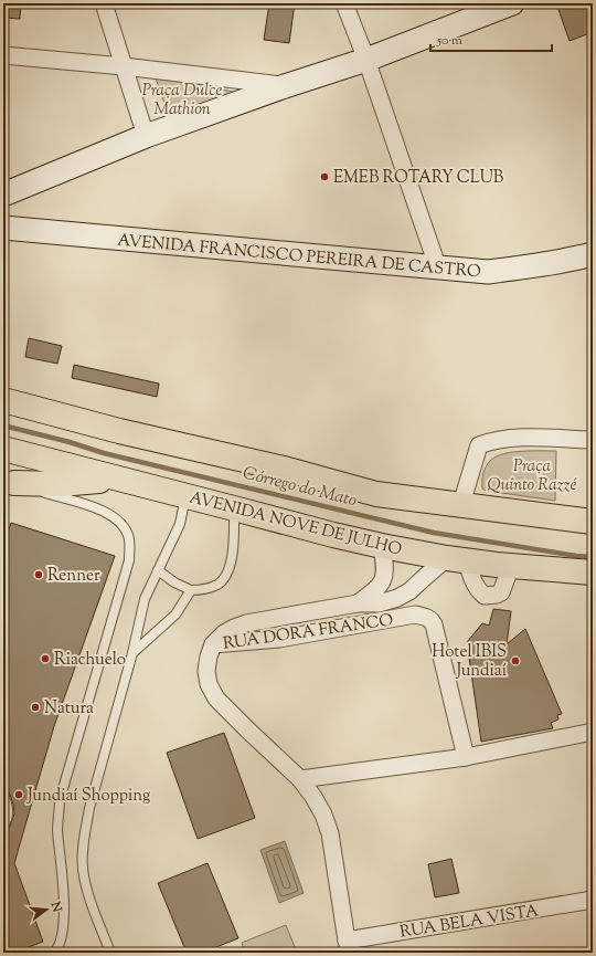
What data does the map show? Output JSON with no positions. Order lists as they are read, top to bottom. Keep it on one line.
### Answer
{"streets":{"main road":["AVENIDA NOVE DE JULHO"],"street":["AVENIDA FRANCISCO PEREIRA DE CASTRO","RUA DORA FRANCO","RUA BELA VISTA"]},"crossings":[["RUA DORA FRANCO","RUA BELA VISTA"]],"water":["Córrego do Mato"],"parks":["Praça Dulce Mathion","Praça Quinto Razzé"],"places":["EMEB ROTARY CLUB","Renner","Riachuelo","Hotel IBIS Jundiaí","Natura","Jundiaí Shopping"],"scale_bar":"50 m","north":"right"}
